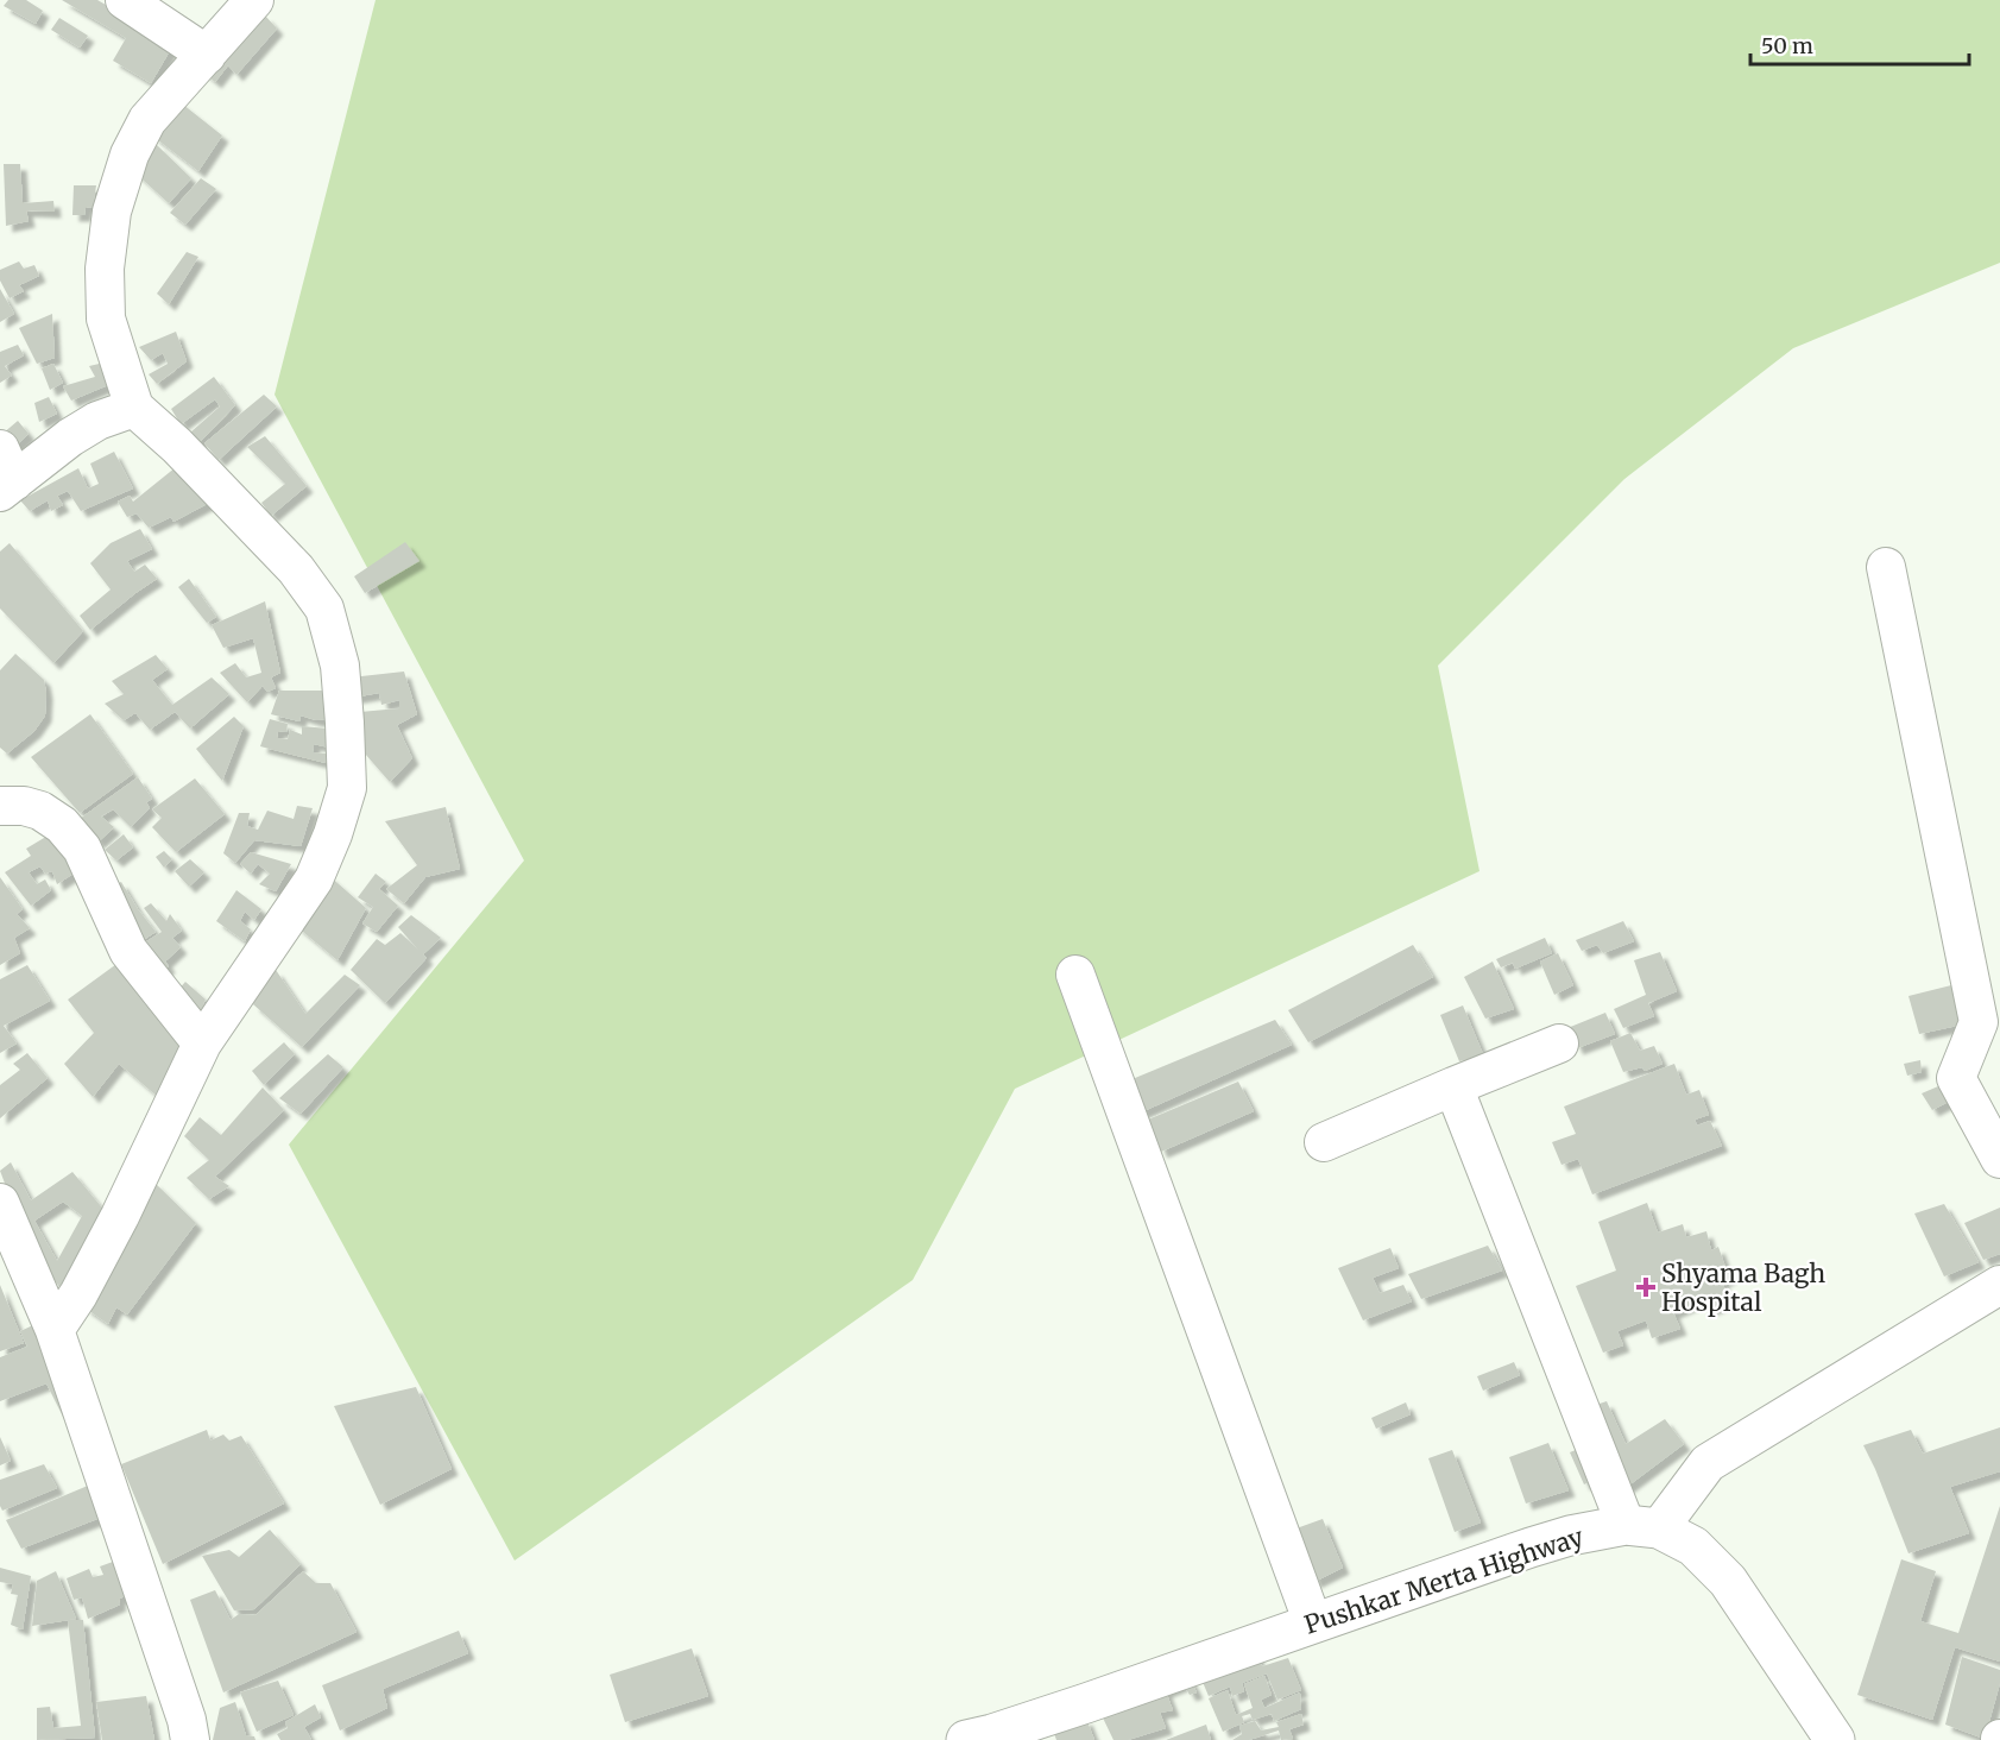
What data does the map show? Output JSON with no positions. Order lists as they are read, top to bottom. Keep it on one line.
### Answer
{"streets":{"highway":["Pushkar Merta Highway"]},"places":{"health":["Shyama Bagh Hospital"]},"scale_bar":"50 m"}
